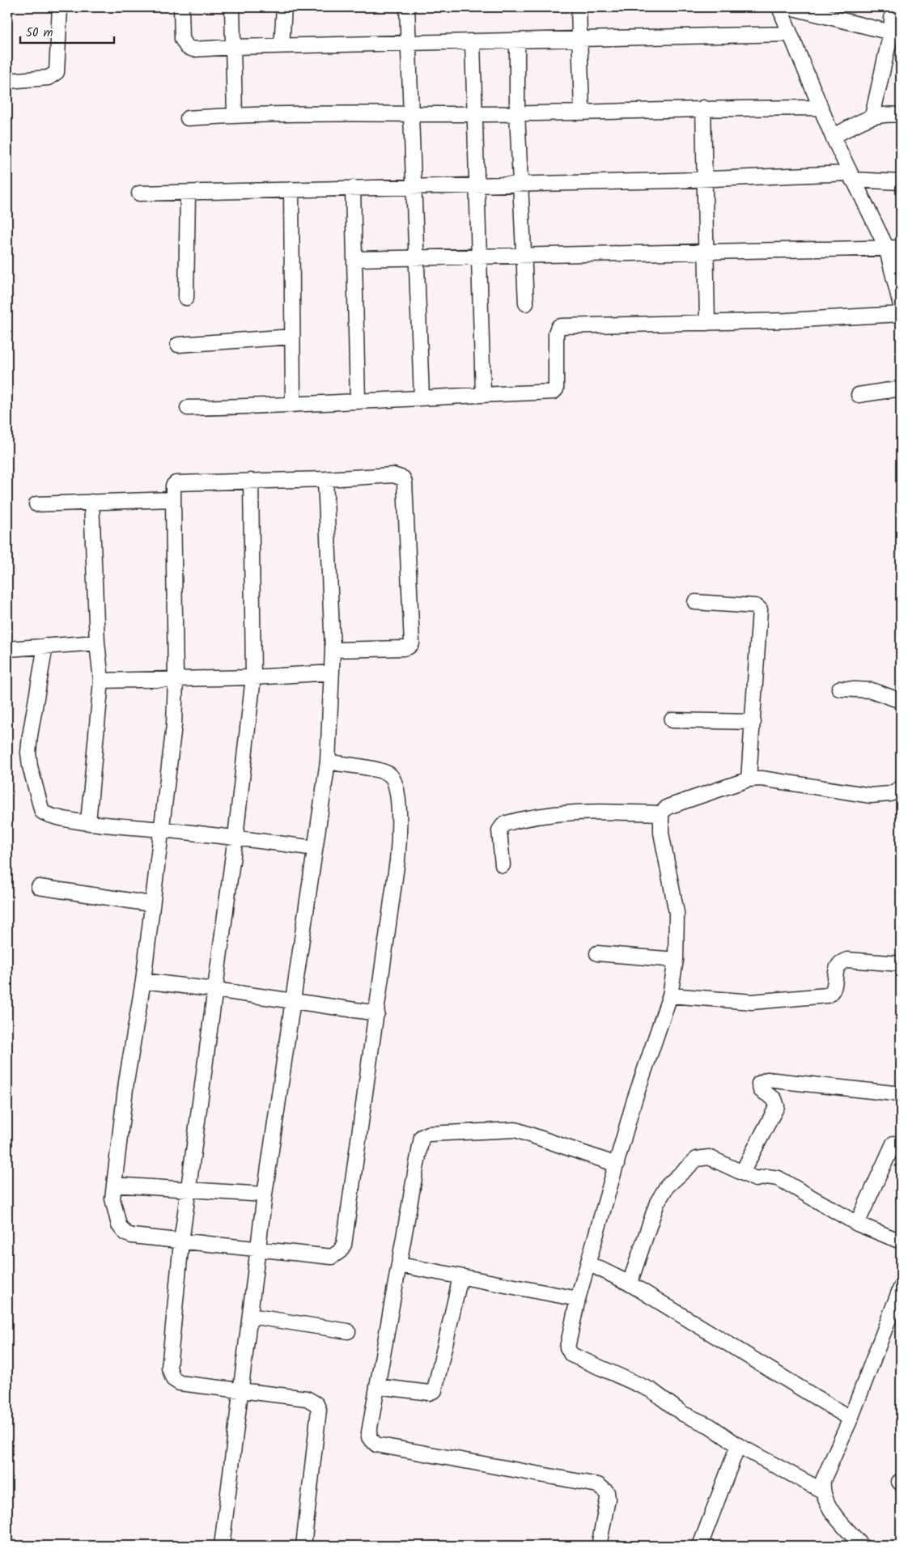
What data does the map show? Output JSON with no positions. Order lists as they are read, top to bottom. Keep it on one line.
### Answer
{"scale_bar":"50 m"}
